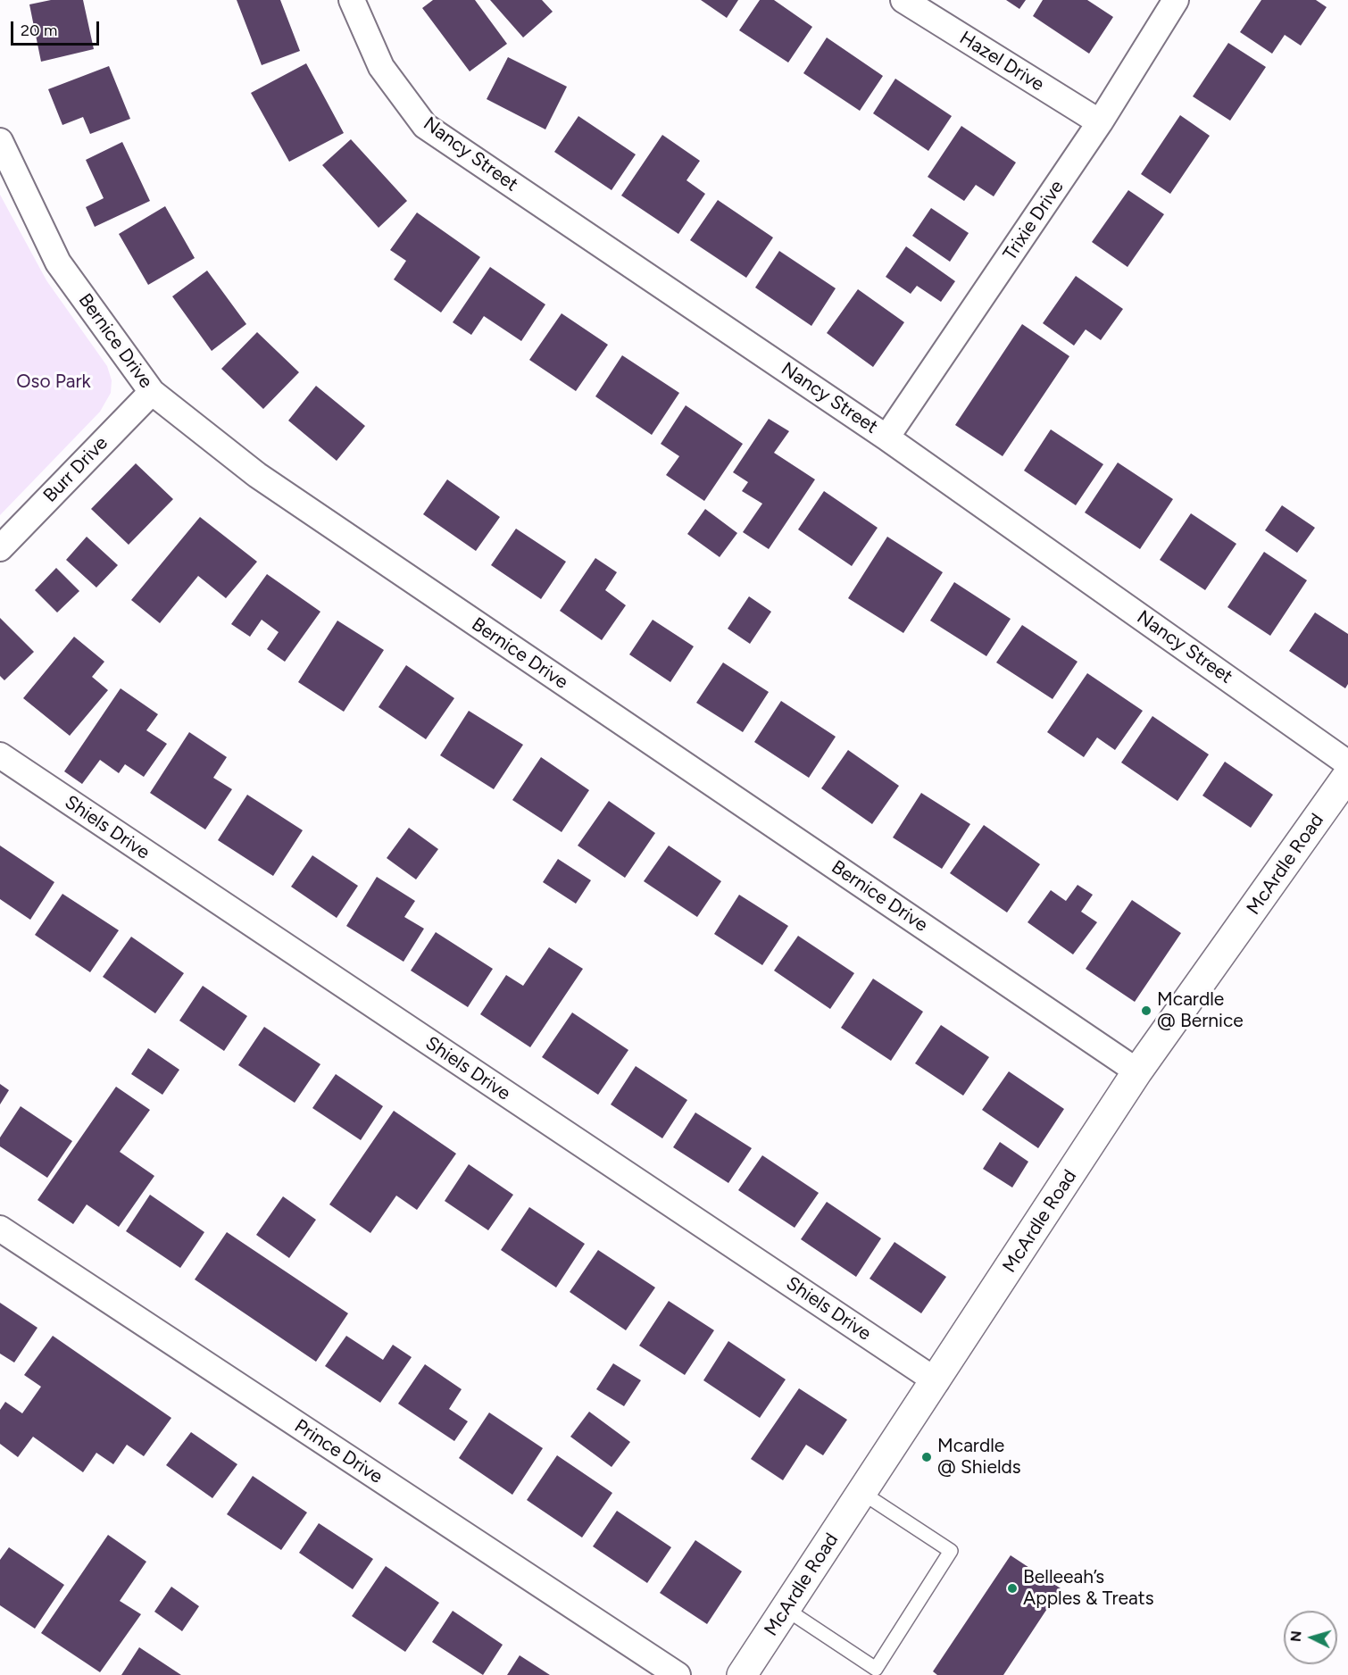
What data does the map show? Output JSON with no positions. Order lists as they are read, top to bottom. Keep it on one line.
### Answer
{"streets":{"main road":["McArdle Road"],"street":["Hazel Drive","Nancy Street","Trixie Drive","Bernice Drive","Burr Drive","Shiels Drive","Prince Drive"]},"crossings":[["Hazel Drive","Trixie Drive"],["Nancy Street","Trixie Drive"],["Bernice Drive","Burr Drive"],["Bernice Drive","McArdle Road"],["Shiels Drive","McArdle Road"]],"parks":["Oso Park"],"places":["Mcardle @ Bernice","Mcardle @ Shields","Belleeah’s Apples & Treats"],"scale_bar":"20 m","north":"left"}
